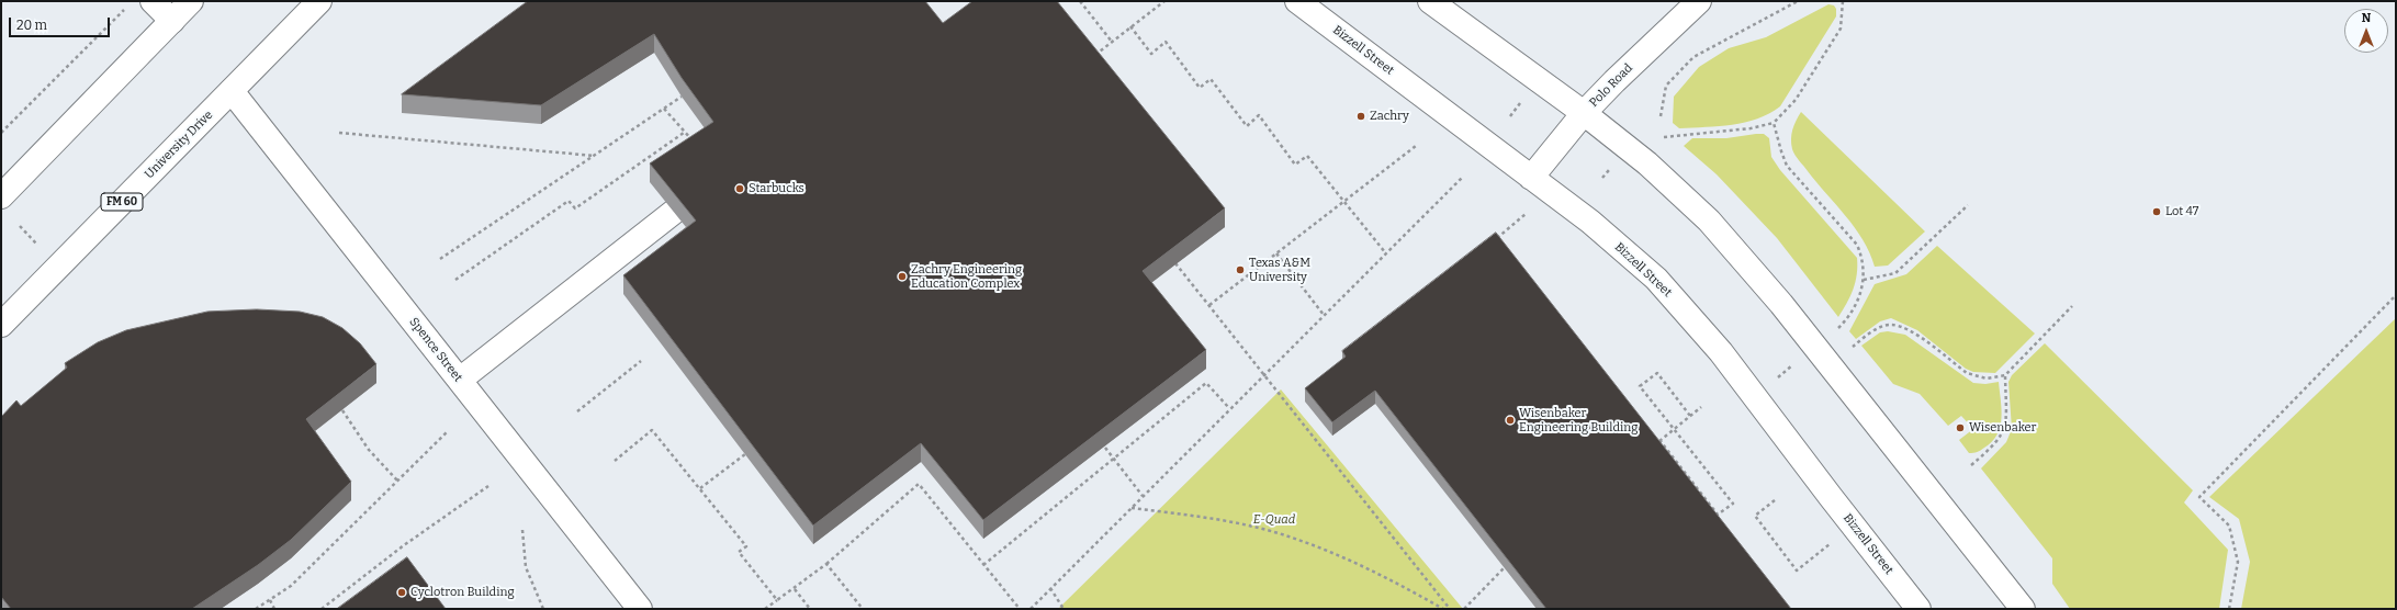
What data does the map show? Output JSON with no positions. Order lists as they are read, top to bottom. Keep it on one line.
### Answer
{"streets":{"street":["Bizzell Street","Polo Road","University Drive","FM 60","Spence Street"]},"crossings":[["Bizzell Street","Polo Road"],["University Drive","Spence Street"]],"parks":["E-Quad"],"places":["Zachry","Starbucks","Lot 47","Texas A&M University","Zachry Engineering Education Complex","Wisenbaker Engineering Building","Wisenbaker","Cyclotron Building"],"scale_bar":"20 m","north":"top"}
